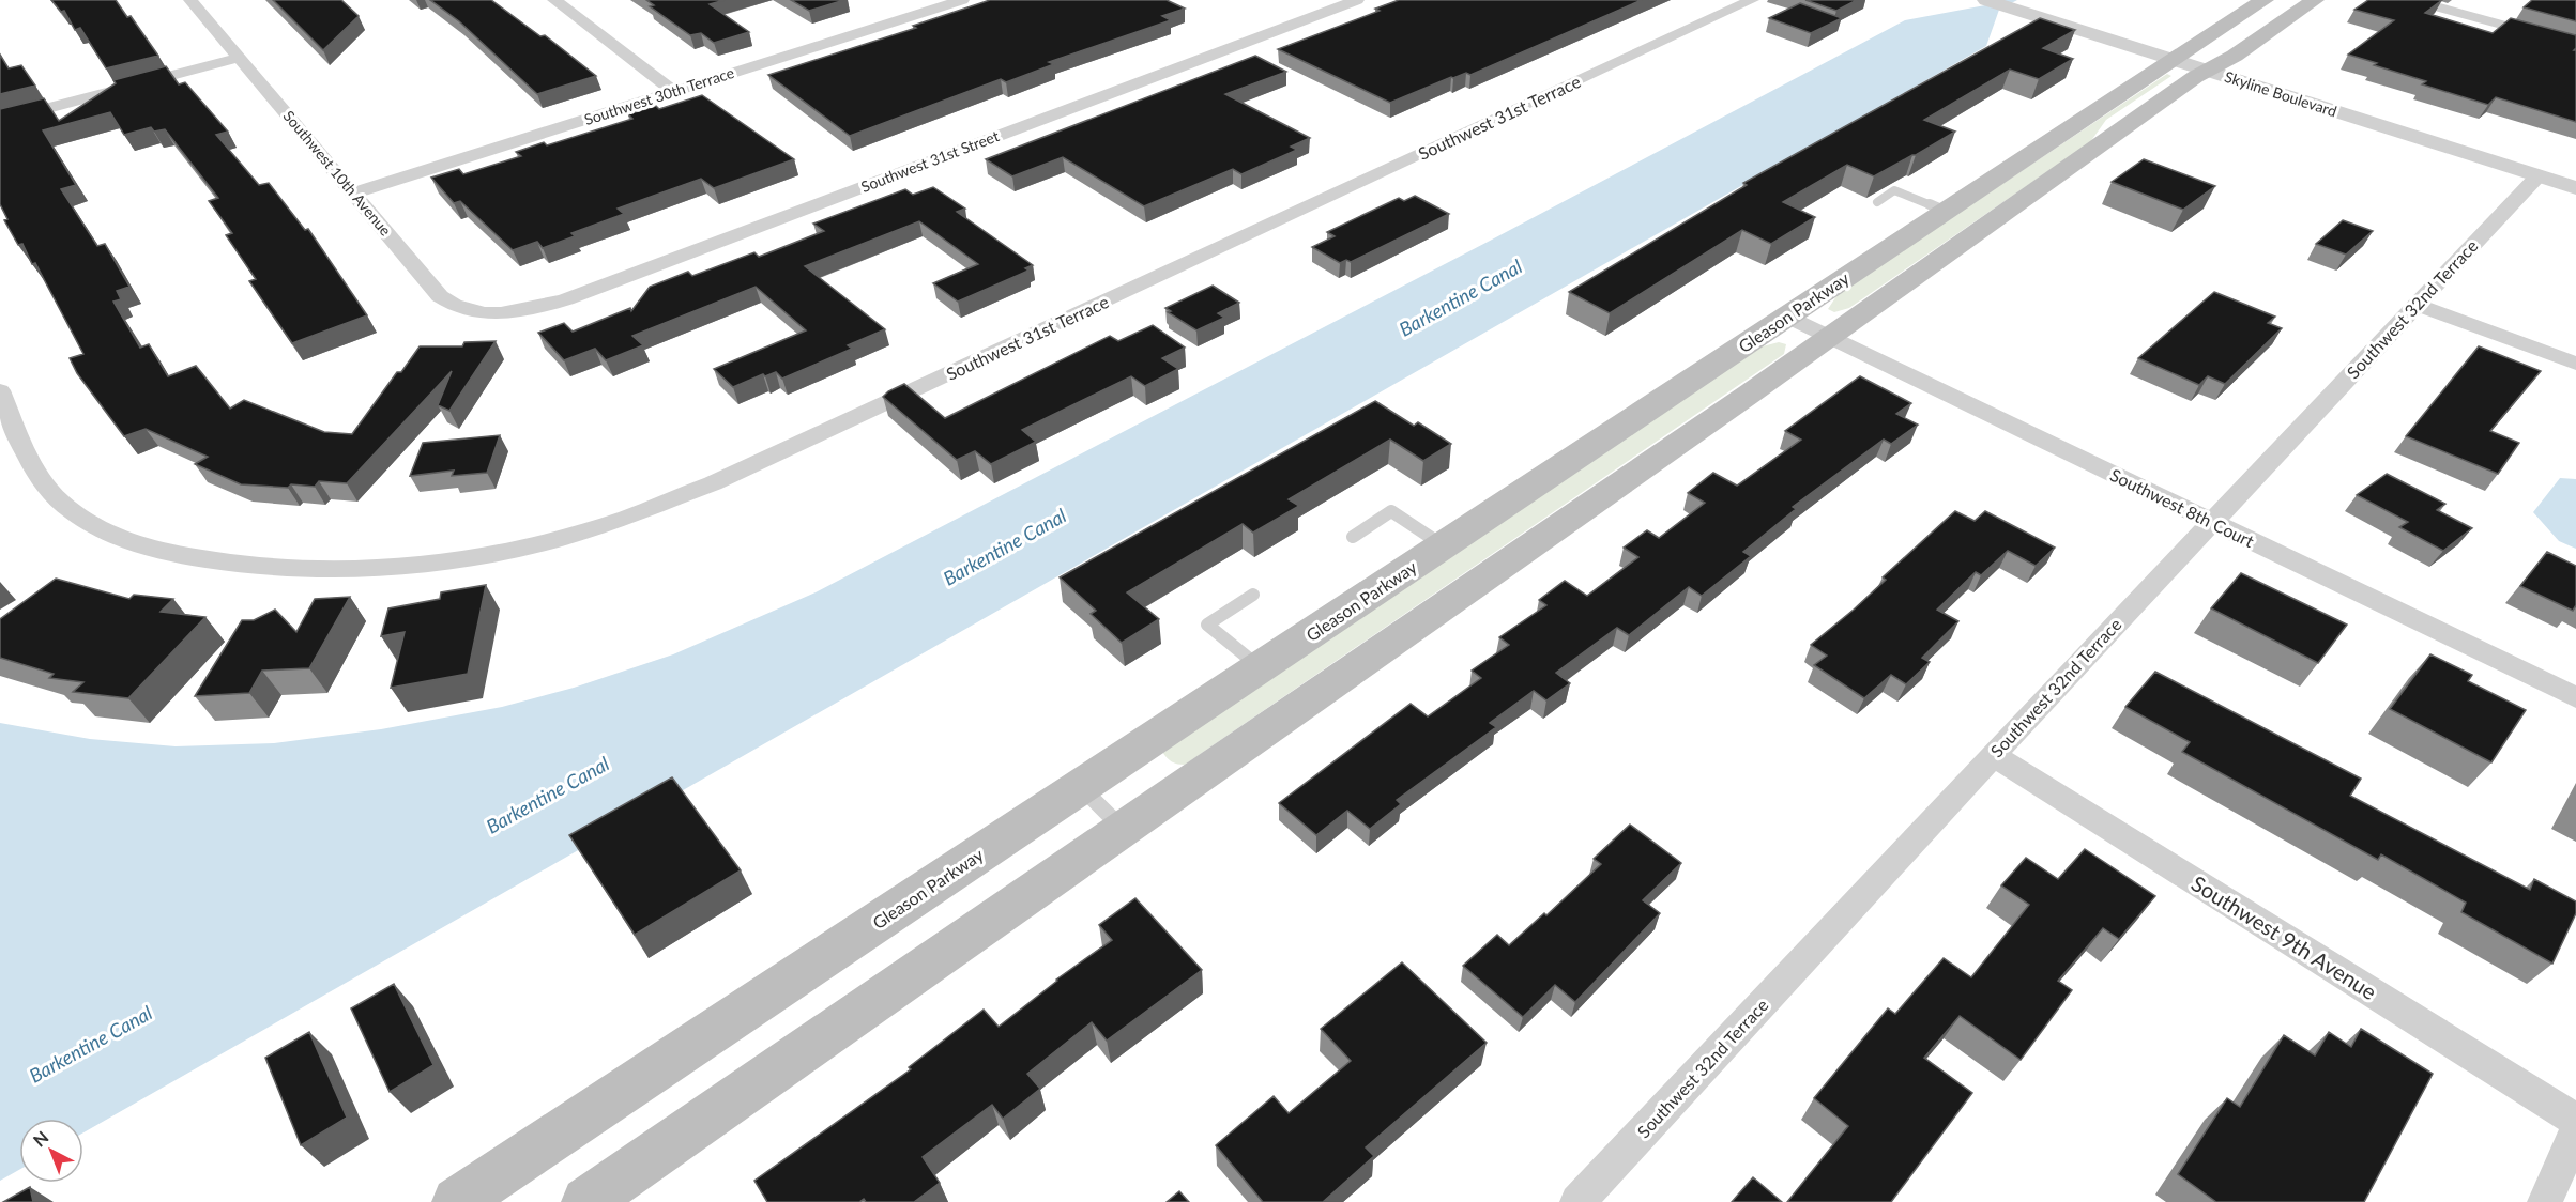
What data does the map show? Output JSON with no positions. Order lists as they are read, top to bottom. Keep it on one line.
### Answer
{"streets":{"main road":["Gleason Parkway"],"street":["Skyline Boulevard","Southwest 30th Terrace","Southwest 31st Terrace","Southwest 31st Street","Southwest 10th Avenue","Southwest 32nd Terrace","Southwest 8th Court","Southwest 9th Avenue"]},"crossings":[["Skyline Boulevard","Southwest 32nd Terrace"],["Skyline Boulevard","Gleason Parkway"],["Southwest 30th Terrace","Southwest 10th Avenue"],["Southwest 31st Street","Southwest 10th Avenue"],["Southwest 32nd Terrace","Southwest 8th Court"],["Southwest 32nd Terrace","Southwest 9th Avenue"],["Gleason Parkway","Southwest 8th Court"]],"water":["Barkentine Canal"],"north":"top left"}
